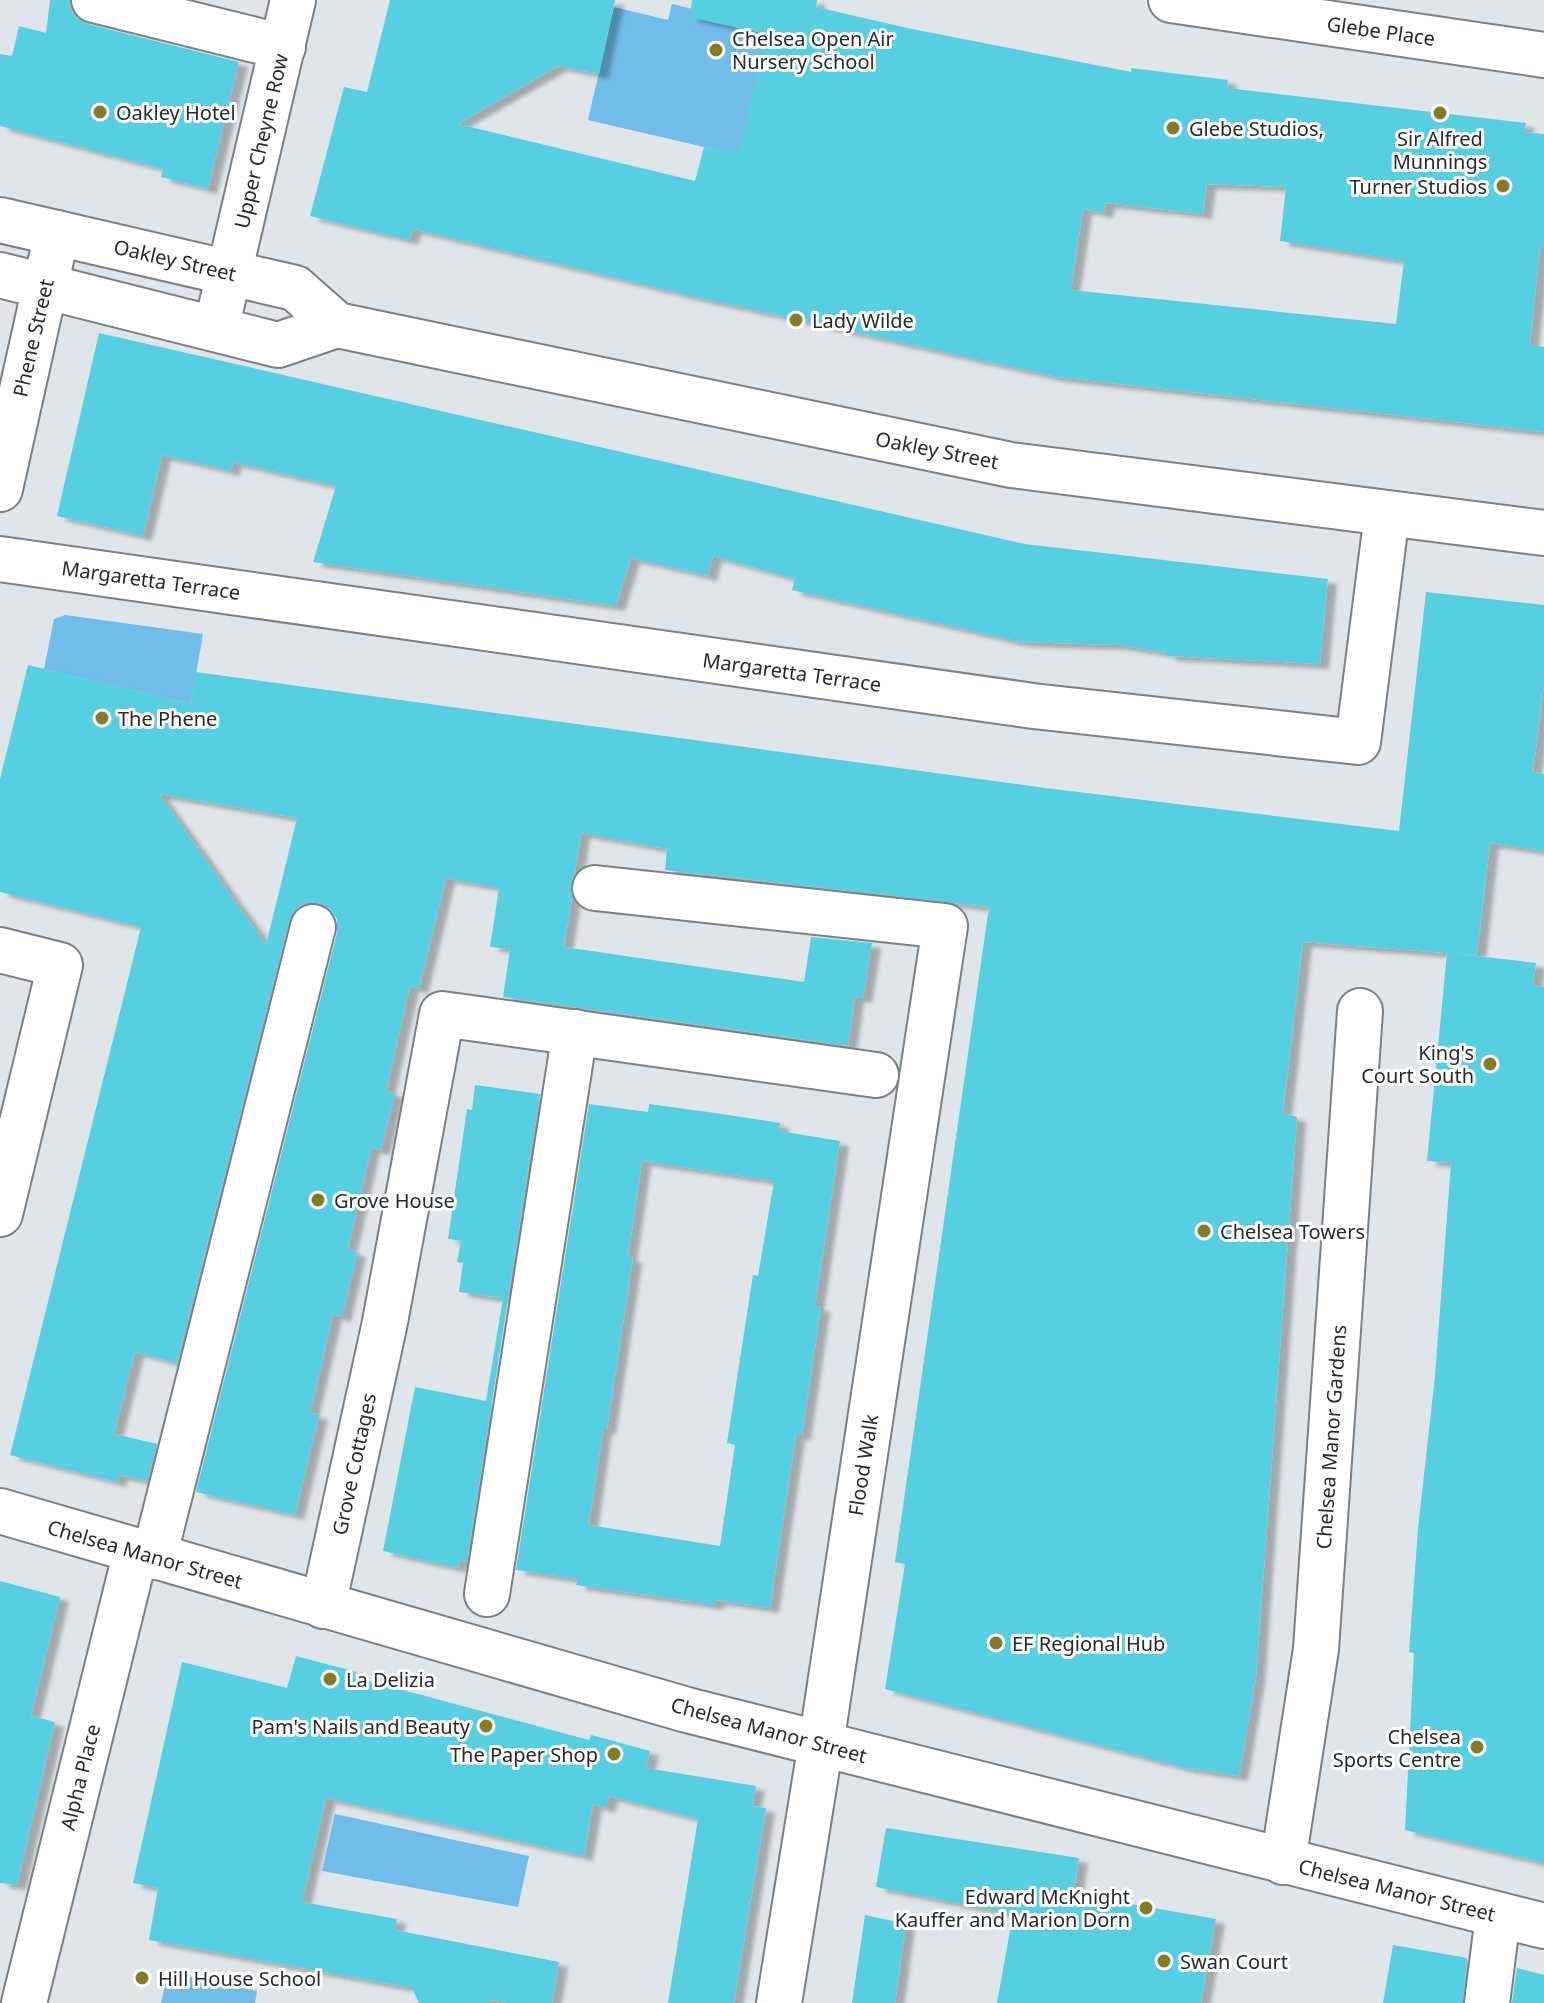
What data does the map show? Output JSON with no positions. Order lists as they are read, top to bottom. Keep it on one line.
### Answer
{"streets":{"street":["Glebe Place","Upper Cheyne Row","Oakley Street","Phene Street","Margaretta Terrace","Chelsea Manor Gardens","Grove Cottages","Flood Walk","Chelsea Manor Street","Alpha Place"]},"crossings":[["Upper Cheyne Row","Oakley Street"],["Oakley Street","Phene Street"],["Oakley Street","Margaretta Terrace"],["Chelsea Manor Gardens","Chelsea Manor Street"],["Grove Cottages","Chelsea Manor Street"],["Flood Walk","Chelsea Manor Street"],["Chelsea Manor Street","Alpha Place"]],"places":["Chelsea Open Air Nursery School","Oakley Hotel","Sir Alfred Munnings","Glebe Studios,","Turner Studios","Lady Wilde","The Phene","King's Court South","Grove House","Chelsea Towers","EF Regional Hub","La Delizia","Pam's Nails and Beauty","Chelsea Sports Centre","The Paper Shop","Edward McKnight Kauffer and Marion Dorn","Swan Court","Hill House School"]}
